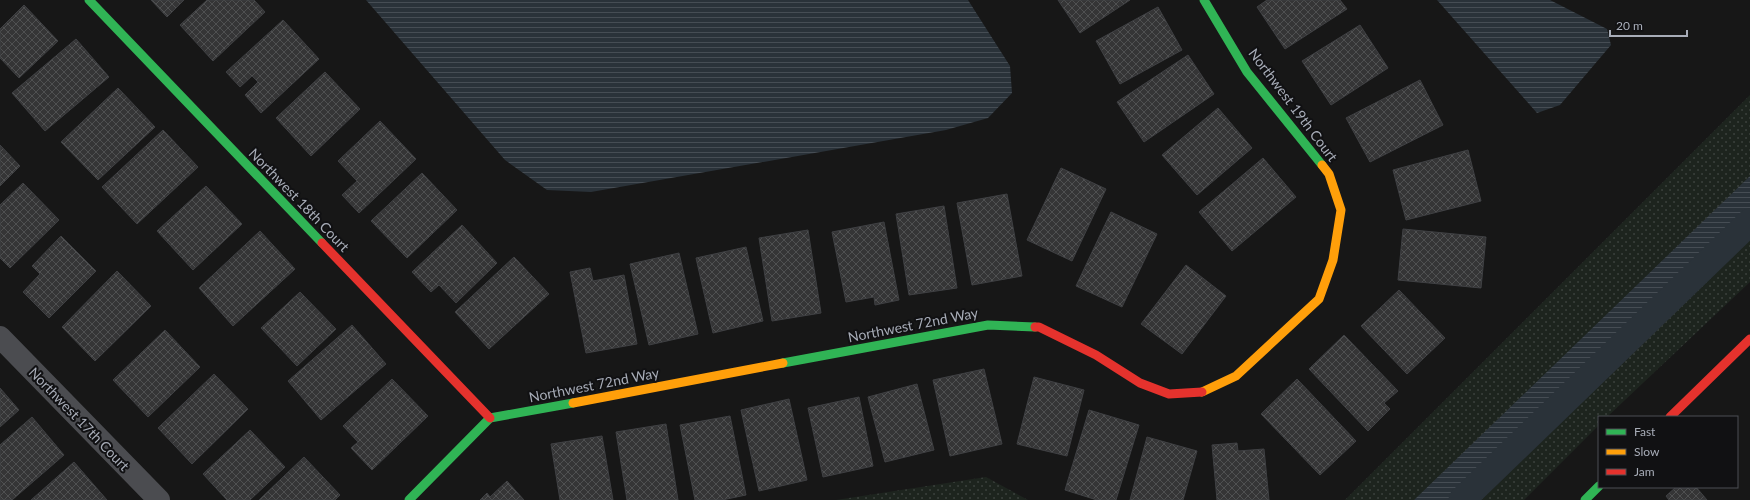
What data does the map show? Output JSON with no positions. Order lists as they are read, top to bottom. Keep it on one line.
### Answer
{"streets":{"street":["Northwest 19th Court","Northwest 18th Court","Northwest 72nd Way","Northwest 17th Court"]},"crossings":[["Northwest 19th Court","Northwest 72nd Way"],["Northwest 18th Court","Northwest 72nd Way"]],"legend":["Fast","Slow","Jam"],"scale_bar":"20 m"}
